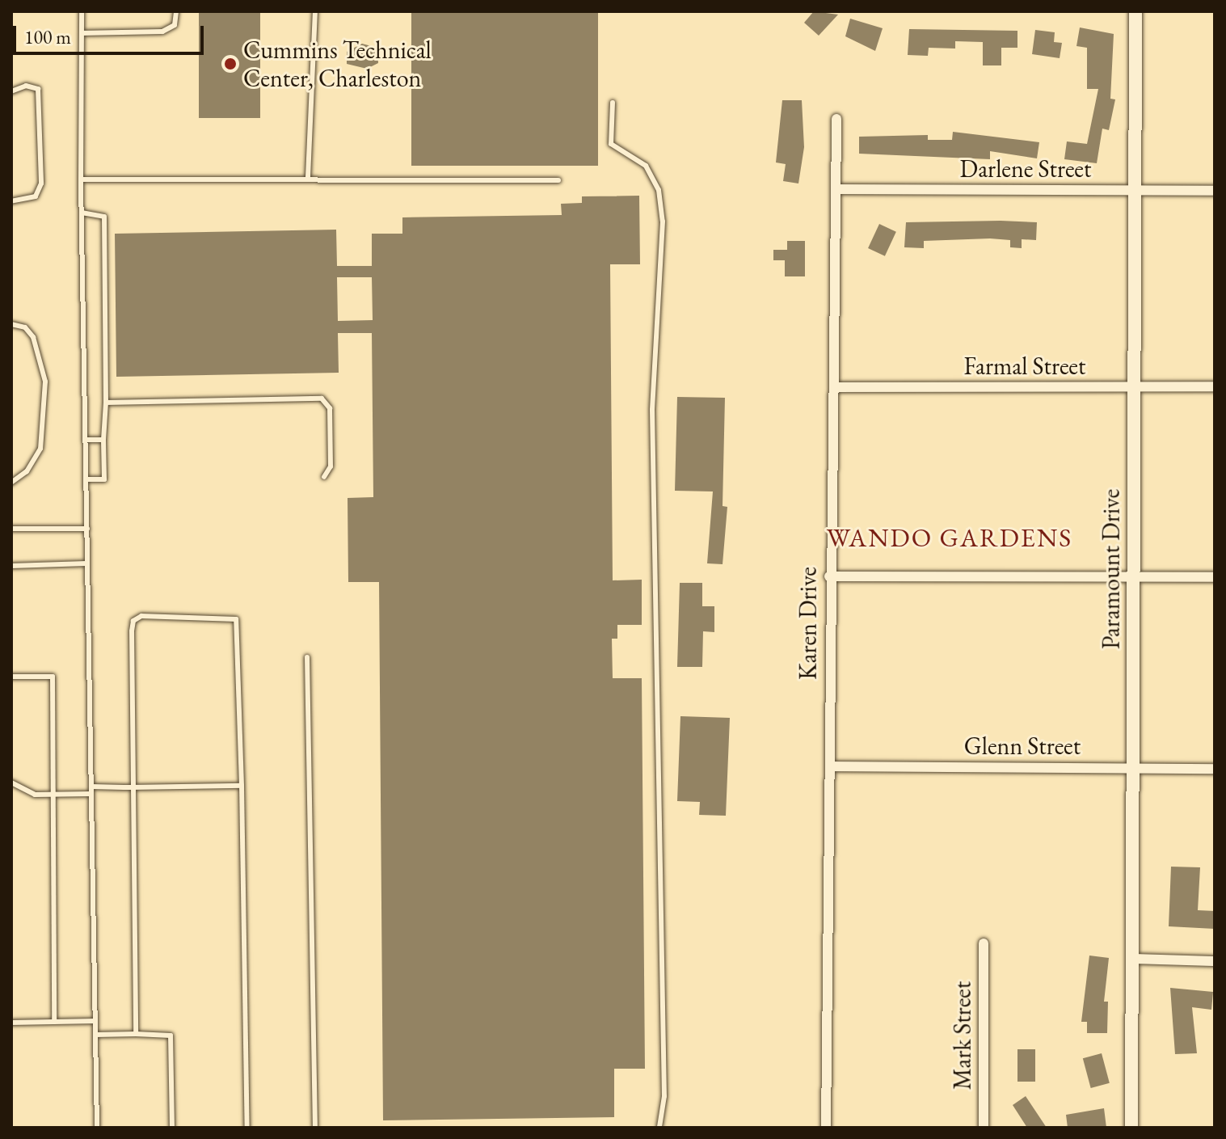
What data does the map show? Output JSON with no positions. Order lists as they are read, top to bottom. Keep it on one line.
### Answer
{"streets":{"street":["Darlene Street","Farmal Street","Paramount Drive","Karen Drive","Glenn Street","Mark Street"]},"crossings":[["Darlene Street","Paramount Drive"],["Darlene Street","Karen Drive"],["Farmal Street","Paramount Drive"],["Farmal Street","Karen Drive"],["Paramount Drive","Glenn Street"],["Karen Drive","Glenn Street"]],"districts":["WANDO GARDENS"],"places":["Cummins Technical Center, Charleston"],"scale_bar":"100 m"}
